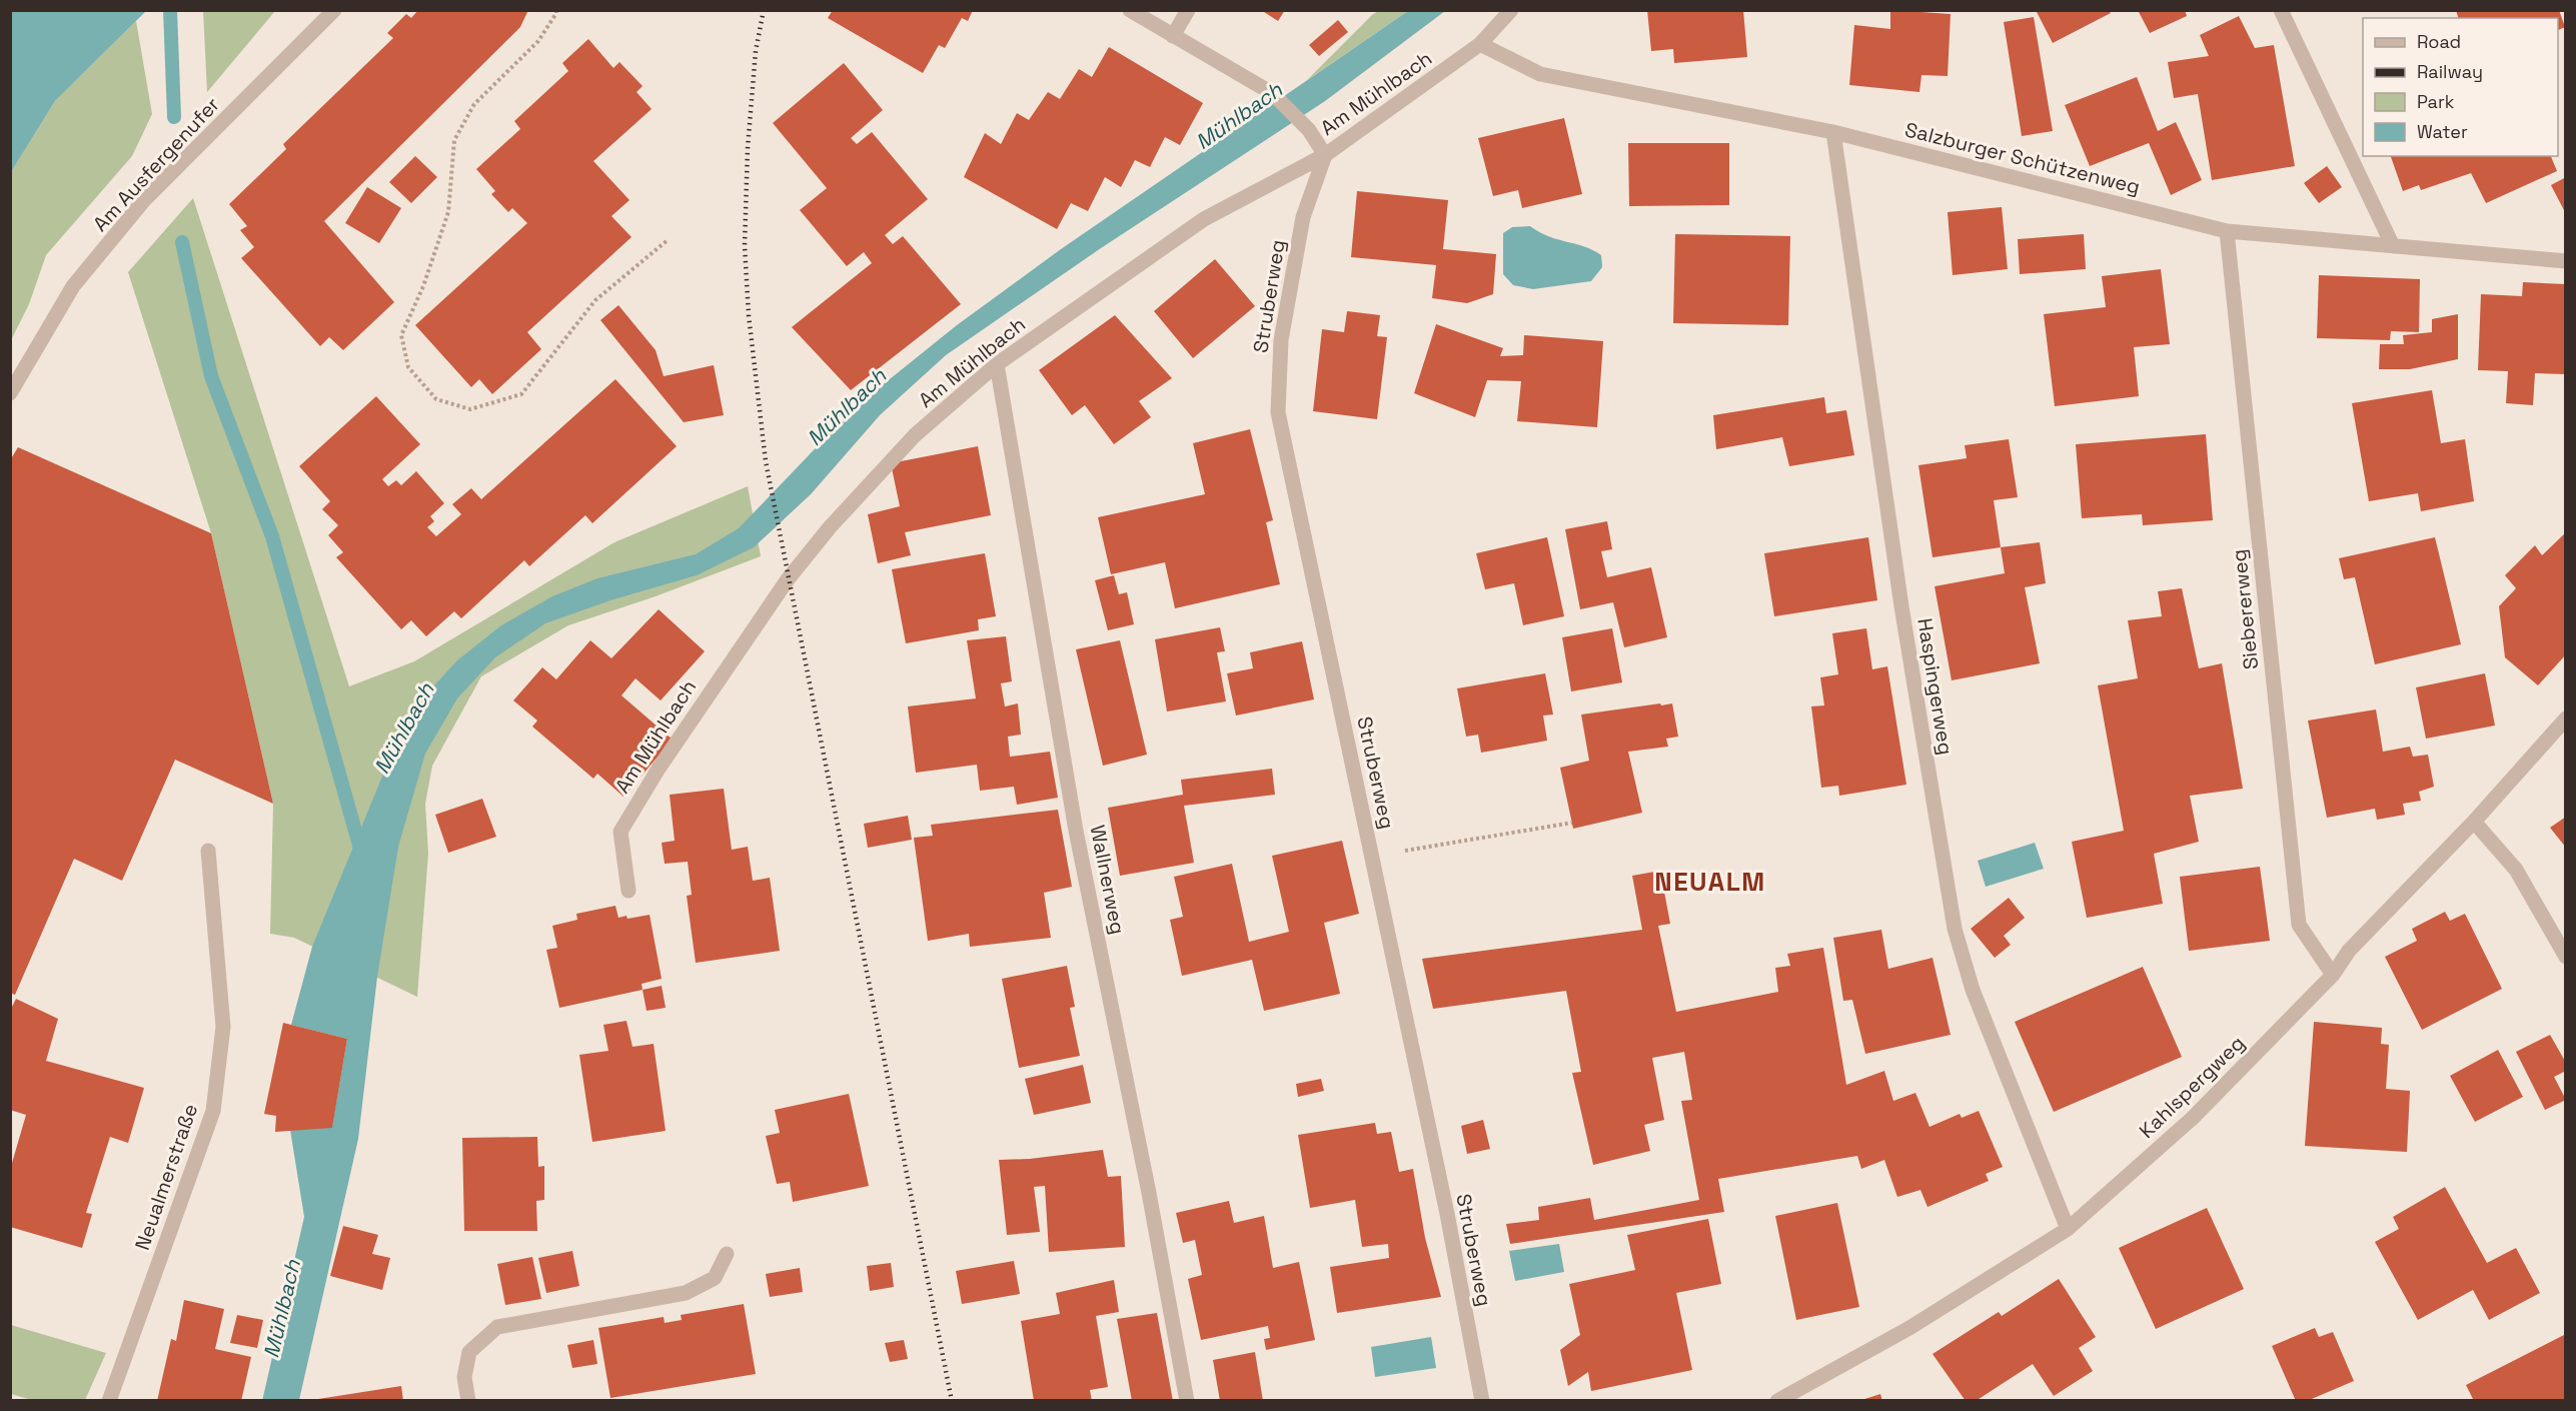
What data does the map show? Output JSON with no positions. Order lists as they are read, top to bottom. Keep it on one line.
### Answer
{"streets":{"street":["Am Mühlbach","Salzburger Schützenweg","Am Ausfergenufer","Struberweg","Siebererweg","Haspingerweg","Wallnerweg","Kahlspergweg","Neualmerstraße"]},"crossings":[["Am Mühlbach","Salzburger Schützenweg"],["Am Mühlbach","Struberweg"],["Am Mühlbach","Wallnerweg"],["Salzburger Schützenweg","Siebererweg"],["Salzburger Schützenweg","Haspingerweg"],["Siebererweg","Kahlspergweg"],["Haspingerweg","Kahlspergweg"]],"districts":["NEUALM"],"water":["Mühlbach"],"legend":["Road","Railway","Park","Water"]}
